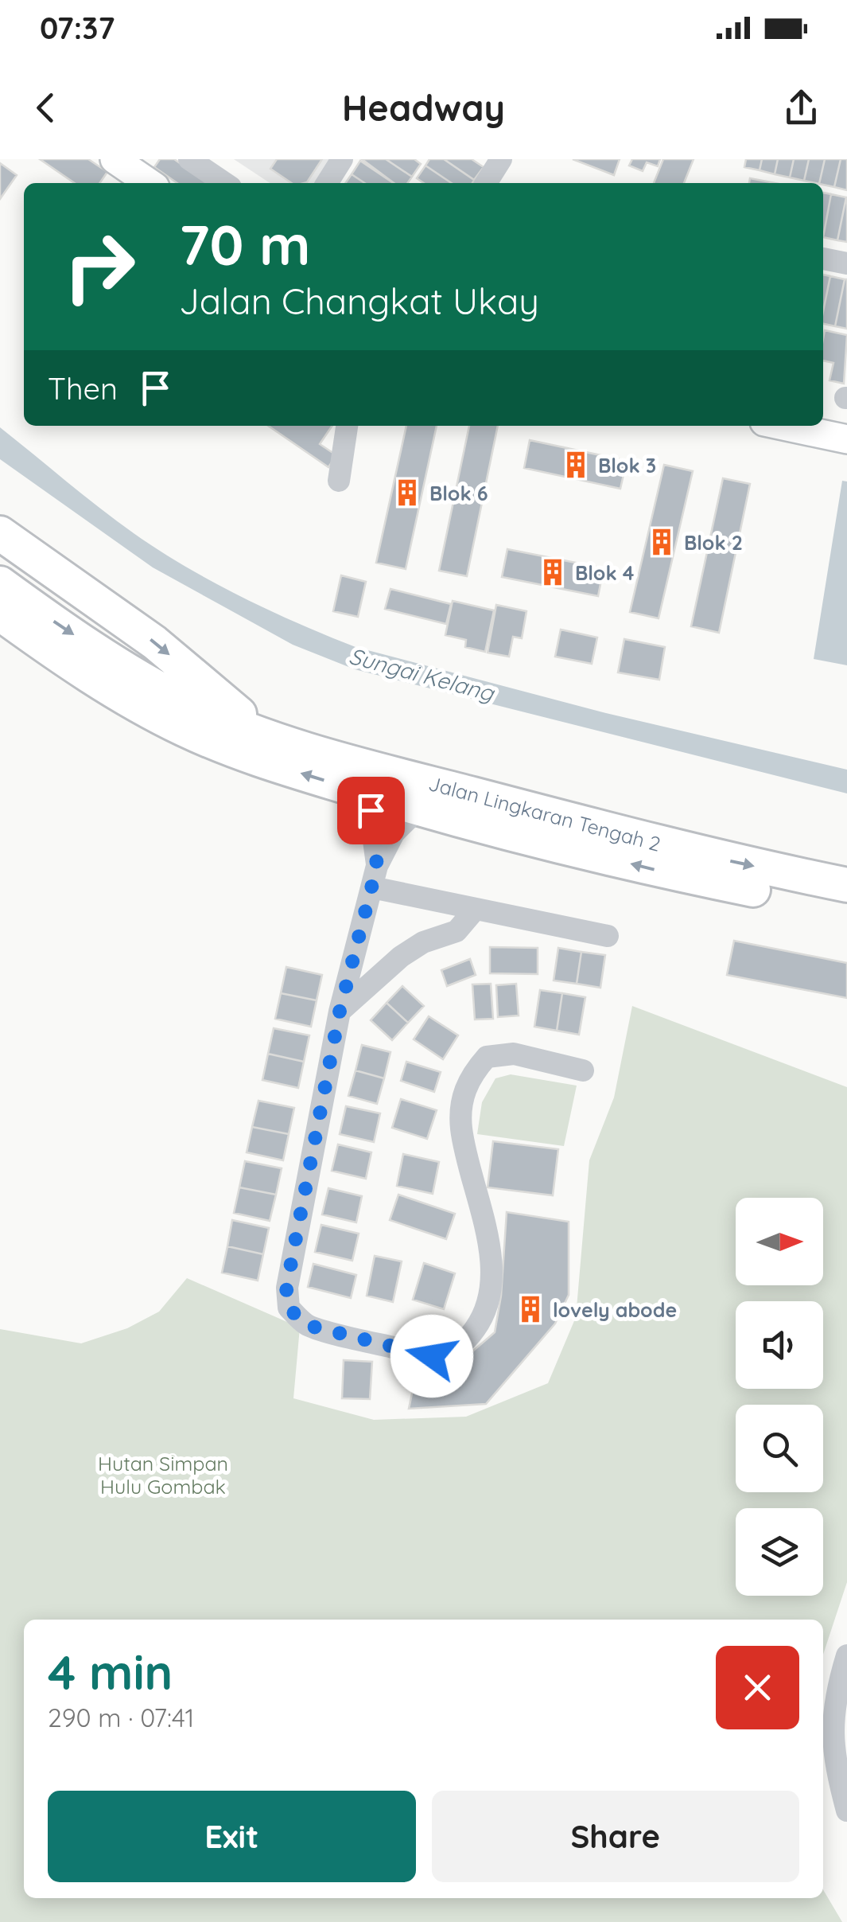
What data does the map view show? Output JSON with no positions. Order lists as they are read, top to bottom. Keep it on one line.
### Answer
{"streets":{"highway":["Jalan Lingkaran Tengah 2"]},"water":["Sungai Kelang"],"parks":["Hutan Simpan Hulu Gombak"],"places":{"building":["Blok 3","Blok 6","Blok 2","Blok 4","lovely abode"]},"north":"right","page":{"status":"07:37","header":"Headway","turn":["70 m","Jalan Changkat Ukay"],"then":"Then","heading":["4 min","290 m · 07:41"],"buttons":["Exit","Share"]}}
